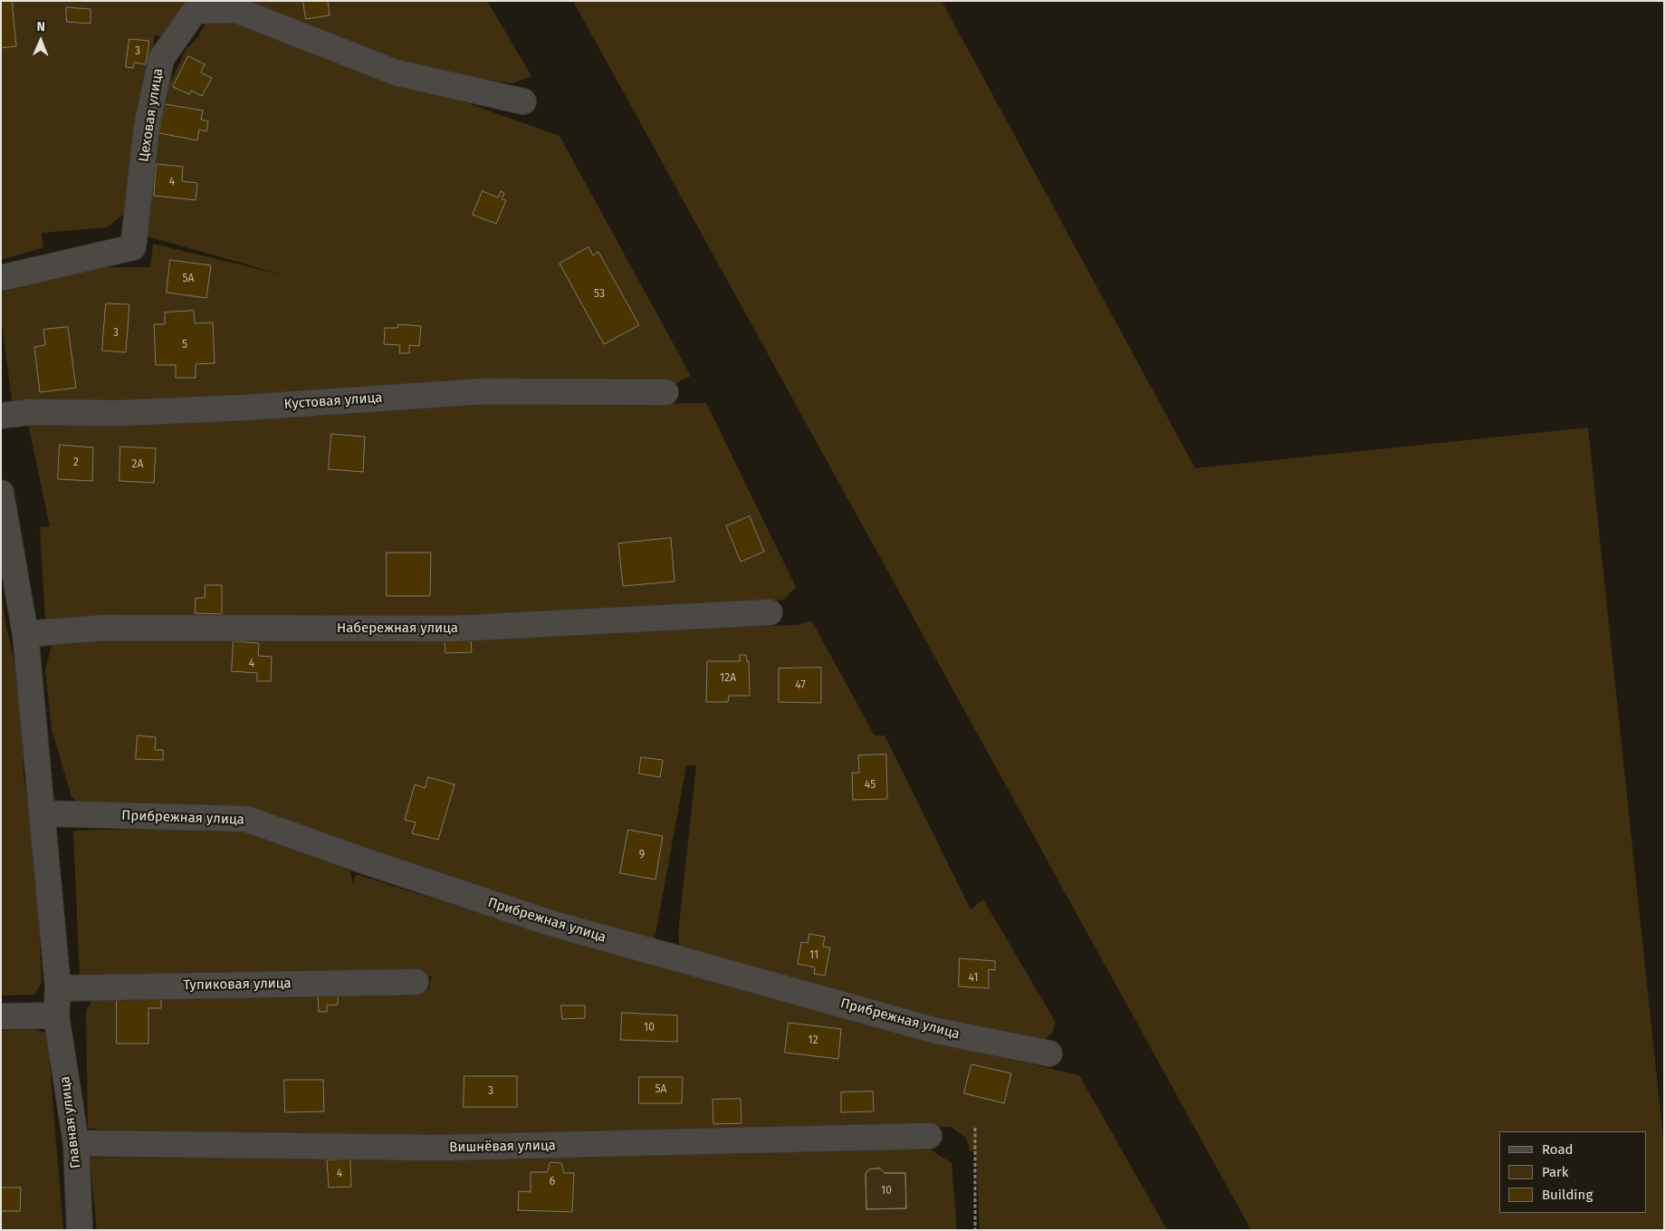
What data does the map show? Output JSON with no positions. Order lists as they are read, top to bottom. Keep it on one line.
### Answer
{"streets":{"street":["Цеховая улица","Кустовая улица","Набережная улица","Прибрежная улица","Тупиковая улица","Главная улица","Вишнёвая улица"]},"crossings":[["Набережная улица","Главная улица"],["Прибрежная улица","Главная улица"],["Тупиковая улица","Главная улица"],["Главная улица","Вишнёвая улица"]],"house_numbers":["3","4","5А","53","3","5","2","2А","4","12А","47","45","9","11","41","10","12","5А","3","4","6","10"],"legend":["Road","Park","Building"],"north":"top"}
